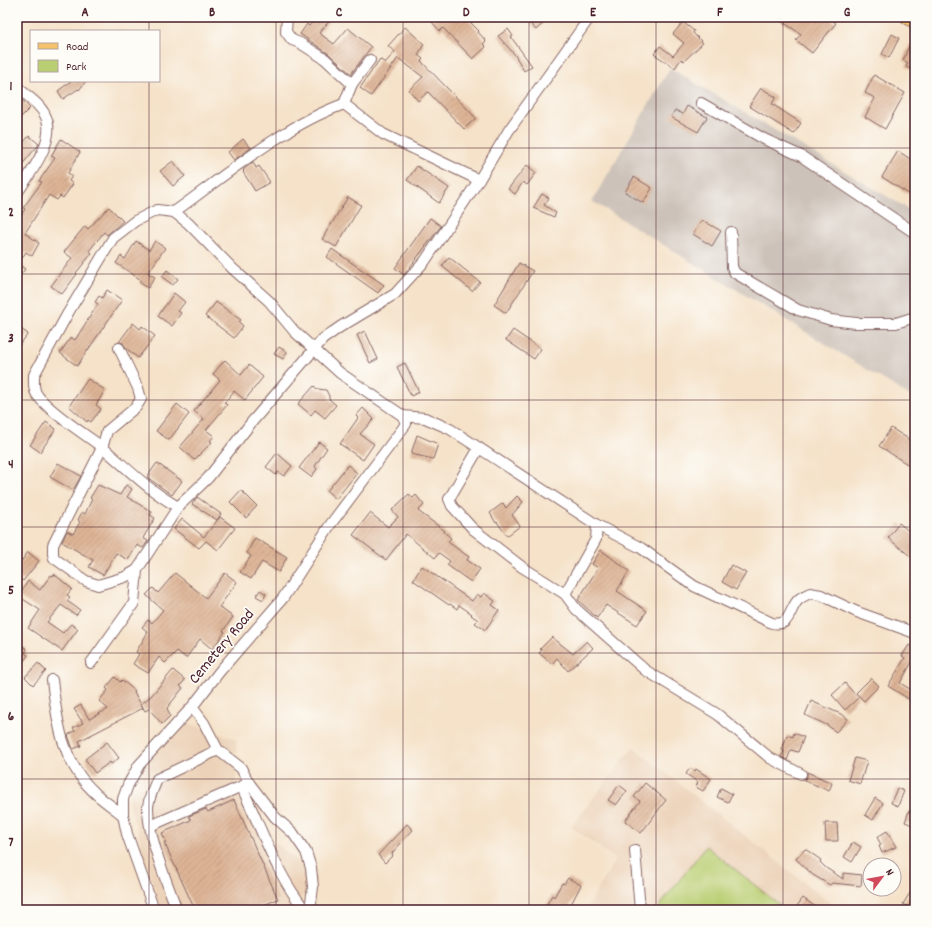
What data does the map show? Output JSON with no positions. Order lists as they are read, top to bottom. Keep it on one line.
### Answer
{"streets":{"street":["Cemetery Road"]},"legend":["Road","Park"],"north":"top right","grid":{"columns":["A","B","C","D","E","F","G"],"rows":["1","2","3","4","5","6","7"]}}
